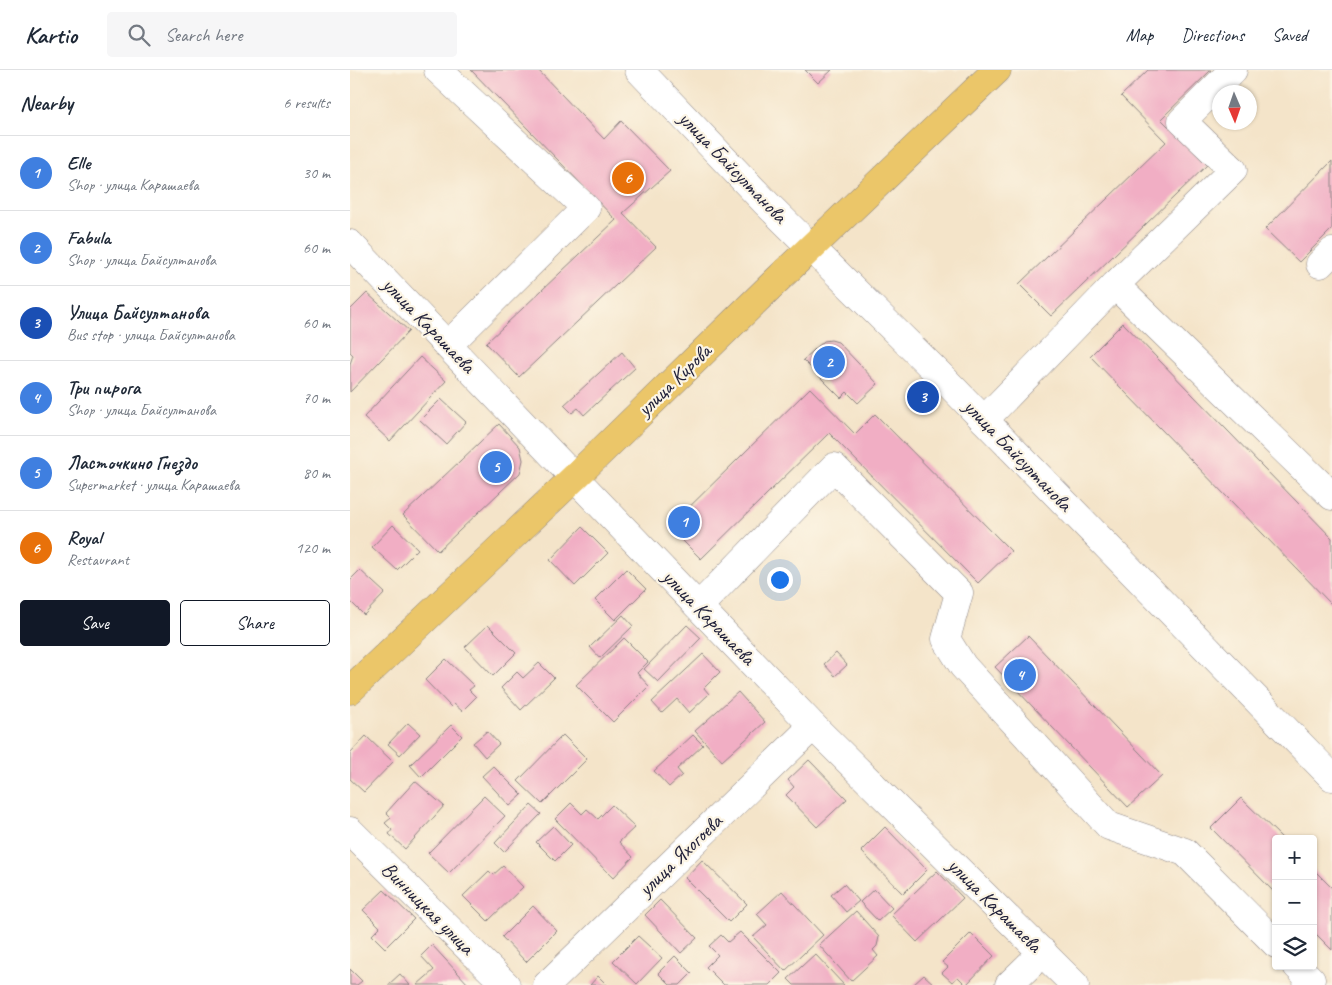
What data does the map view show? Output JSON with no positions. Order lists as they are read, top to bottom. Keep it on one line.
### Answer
{"streets":{"main road":["улица Кирова"],"street":["улица Байсултанова","улица Карашаева","улица Яхогоева","Винницкая улица"]},"crossings":[["улица Байсултанова","улица Кирова"],["улица Карашаева","улица Кирова"],["улица Карашаева","улица Яхогоева"]],"north":"bottom","page":{"header":"Kartio","search":"Search here","nav":["Map","Directions","Saved"],"heading":["Nearby","6 results"],"list":[{"mark":"1","name":"Elle","note":"Shop · улица Карашаева","value":"30 m"},{"mark":"2","name":"Fabula","note":"Shop · улица Байсултанова","value":"60 m"},{"mark":"3","name":"Улица Байсултанова","note":"Bus stop · улица Байсултанова","value":"60 m"},{"mark":"4","name":"Три пирога","note":"Shop · улица Байсултанова","value":"70 m"},{"mark":"5","name":"Ласточкино Гнездо","note":"Supermarket · улица Карашаева","value":"80 m"},{"mark":"6","name":"Royal","note":"Restaurant","value":"120 m"}],"pins":["6","2","3","5","1","4"],"buttons":["Save","Share"],"map_buttons":["+","−"]}}
